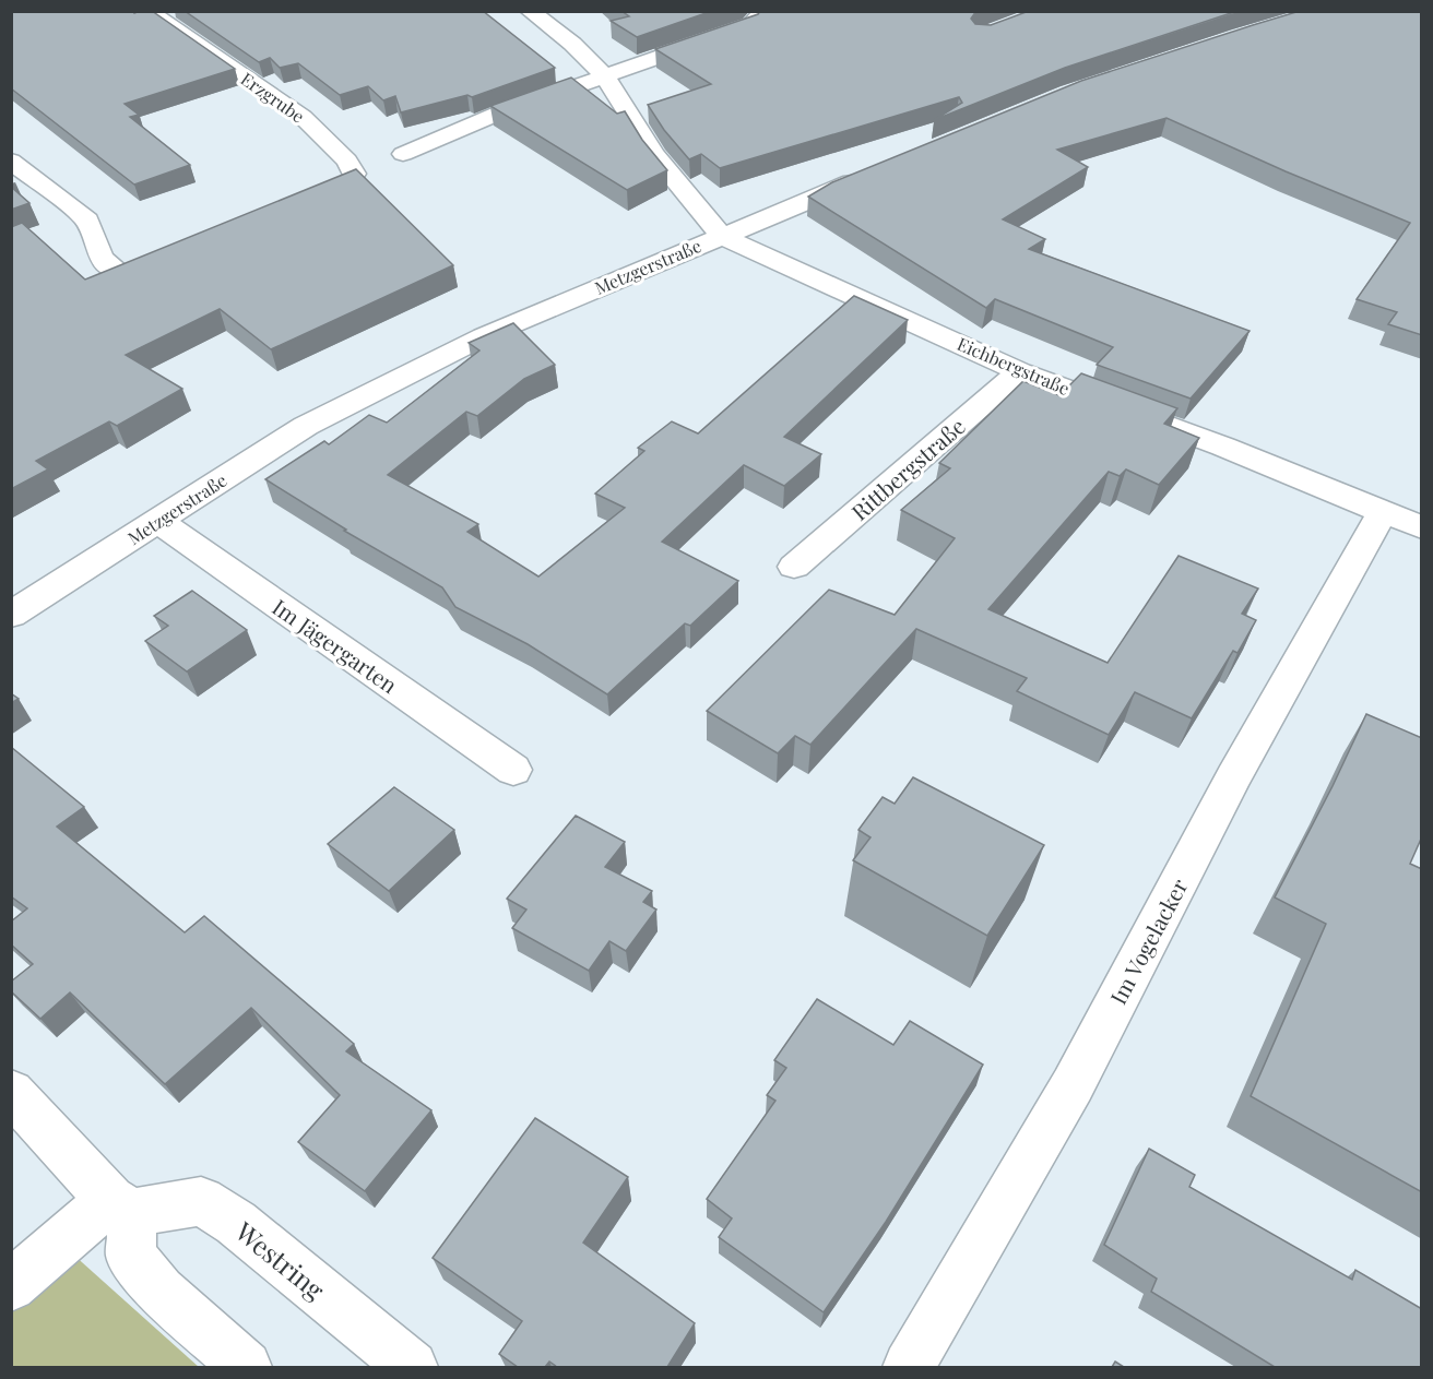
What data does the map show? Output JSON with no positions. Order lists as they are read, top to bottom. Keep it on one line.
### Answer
{"streets":{"street":["Erzgrube","Metzgerstraße","Eichbergstraße","Rittbergstraße","Im Jägergarten","Im Vogelacker","Westring"]},"crossings":[["Metzgerstraße","Eichbergstraße"],["Metzgerstraße","Im Jägergarten"],["Eichbergstraße","Rittbergstraße"],["Eichbergstraße","Im Vogelacker"]]}
